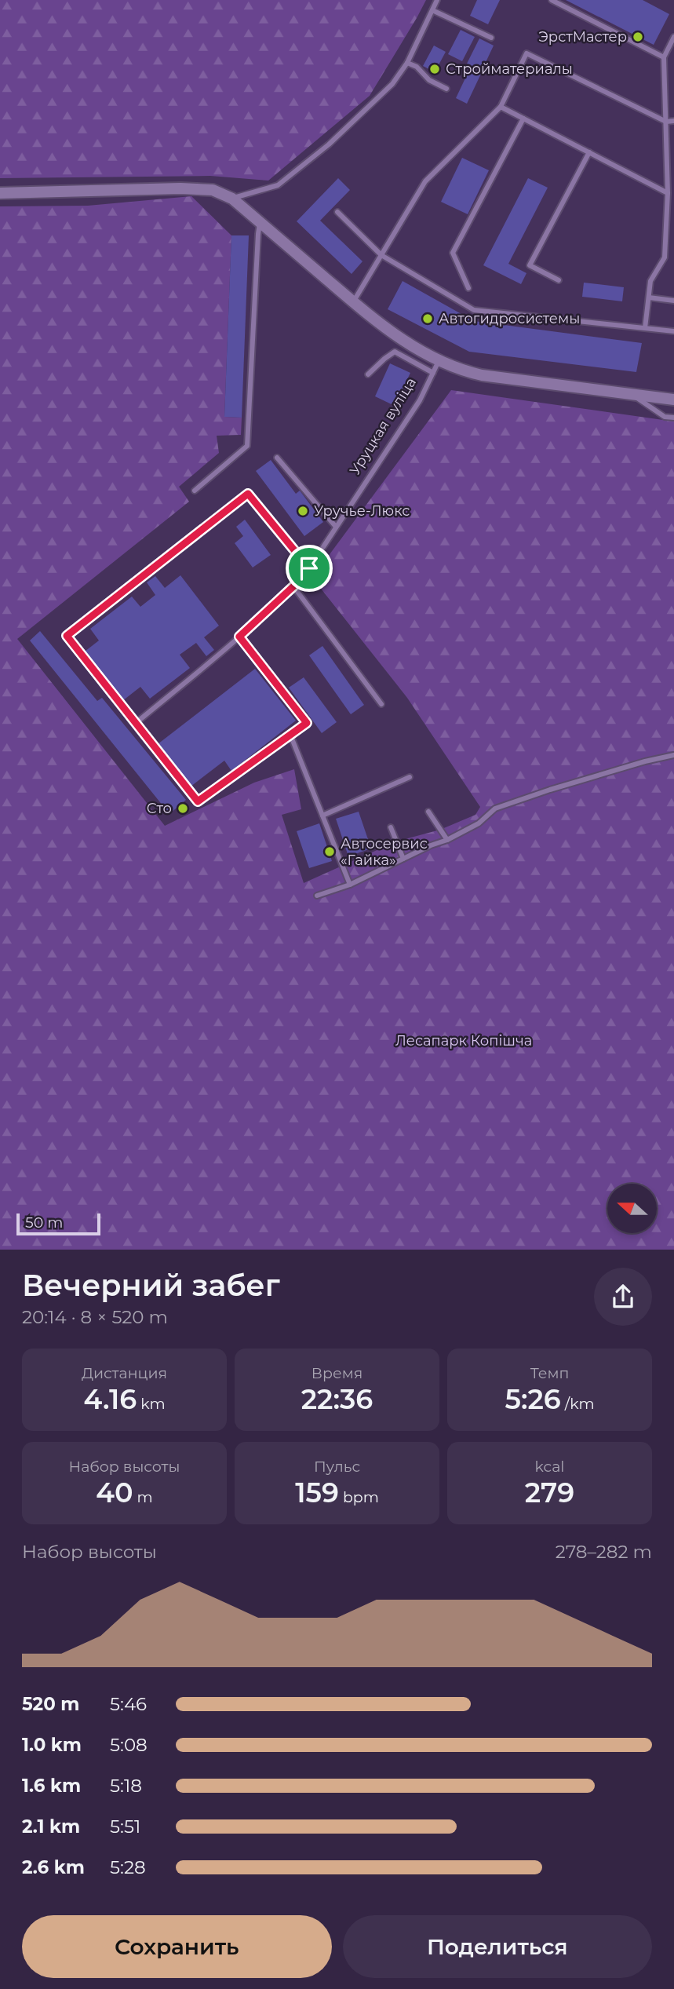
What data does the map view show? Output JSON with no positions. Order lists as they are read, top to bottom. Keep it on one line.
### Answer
{"streets":{"lane":["Уруцкая вуліца"]},"parks":["Лесапарк Копішча"],"places":["ЭрстМастер","Стройматериалы","Автогидросистемы","Уручье-Люкс","Сто","Автосервис «Гайка»"],"scale_bar":"50 m","north":"left","page":{"scale":"50 m","heading":["Вечерний забег","20:14 · 8 × 520 m"],"stats":[["Дистанция","4.16 km"],["Время","22:36"],["Темп","5:26 /km"],["Набор высоты","40 m"],["Пульс","159 bpm"],["kcal","279"]],"chart":["Набор высоты","278–282 m"],"list":[{"name":"520 m","note":"5:46"},{"name":"1.0 km","note":"5:08"},{"name":"1.6 km","note":"5:18"},{"name":"2.1 km","note":"5:51"},{"name":"2.6 km","note":"5:28"}],"buttons":["Сохранить","Поделиться"]}}
